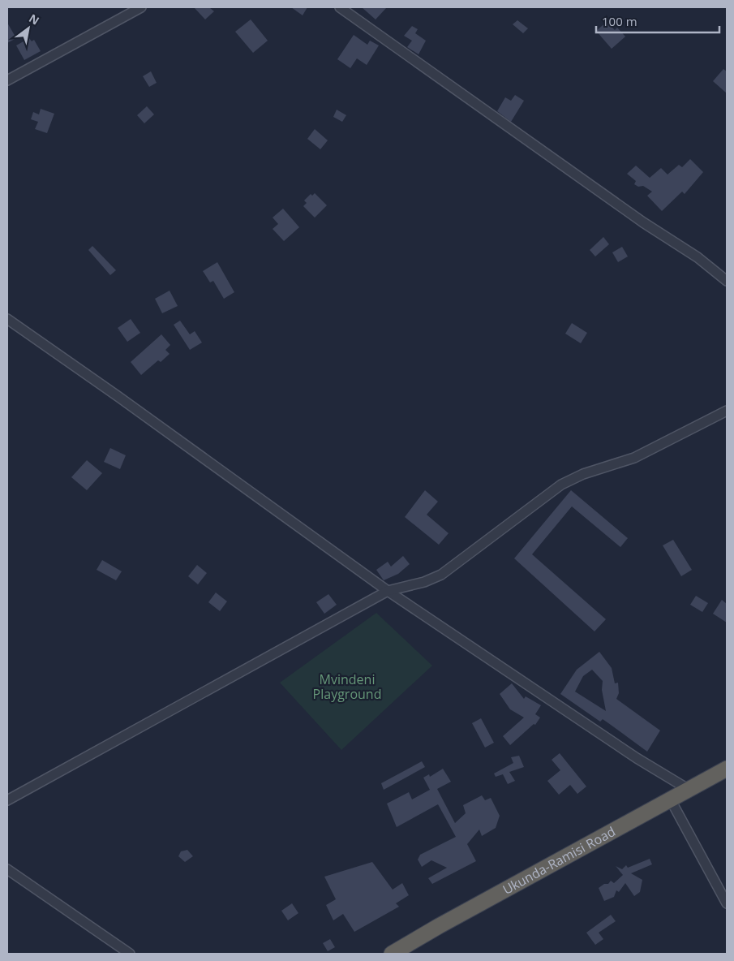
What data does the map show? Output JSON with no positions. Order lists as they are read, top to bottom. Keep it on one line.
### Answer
{"streets":{"highway":["Ukunda-Ramisi Road"]},"parks":["Mvindeni Playground"],"scale_bar":"100 m","north":"top right"}
